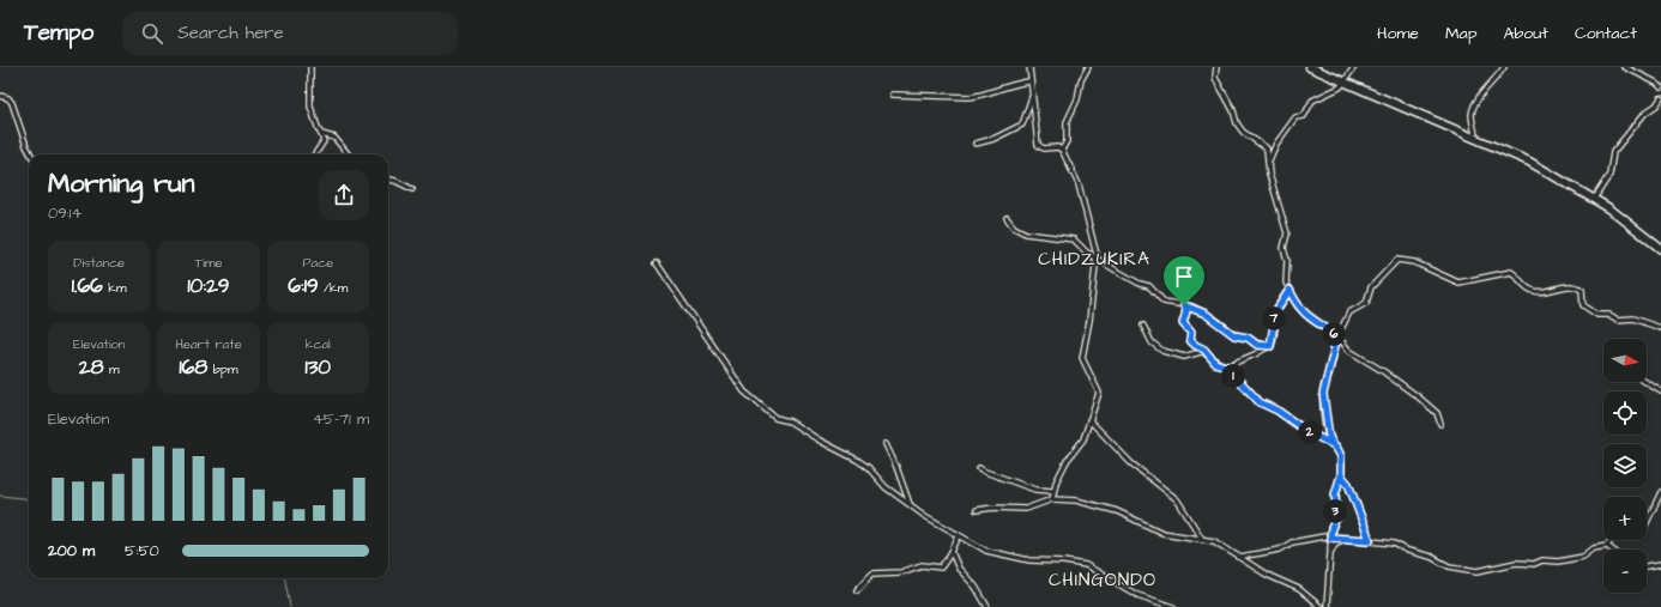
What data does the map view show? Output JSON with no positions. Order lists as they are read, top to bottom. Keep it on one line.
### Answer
{"districts":["CHIDZUKIRA","CHINGONDO"],"north":"right","page":{"header":"Tempo","search":"Search here","nav":["Home","Map","About","Contact"],"heading":["Morning run","09:14"],"stats":[["Distance","1.66 km"],["Time","10:29"],["Pace","6:19 /km"],["Elevation","28 m"],["Heart rate","168 bpm"],["kcal","130"]],"pins":["7","6","1","2","3"],"map_buttons":["+","−"],"chart":["Elevation","45–71 m"],"list":[{"name":"200 m","note":"5:50"}]}}
